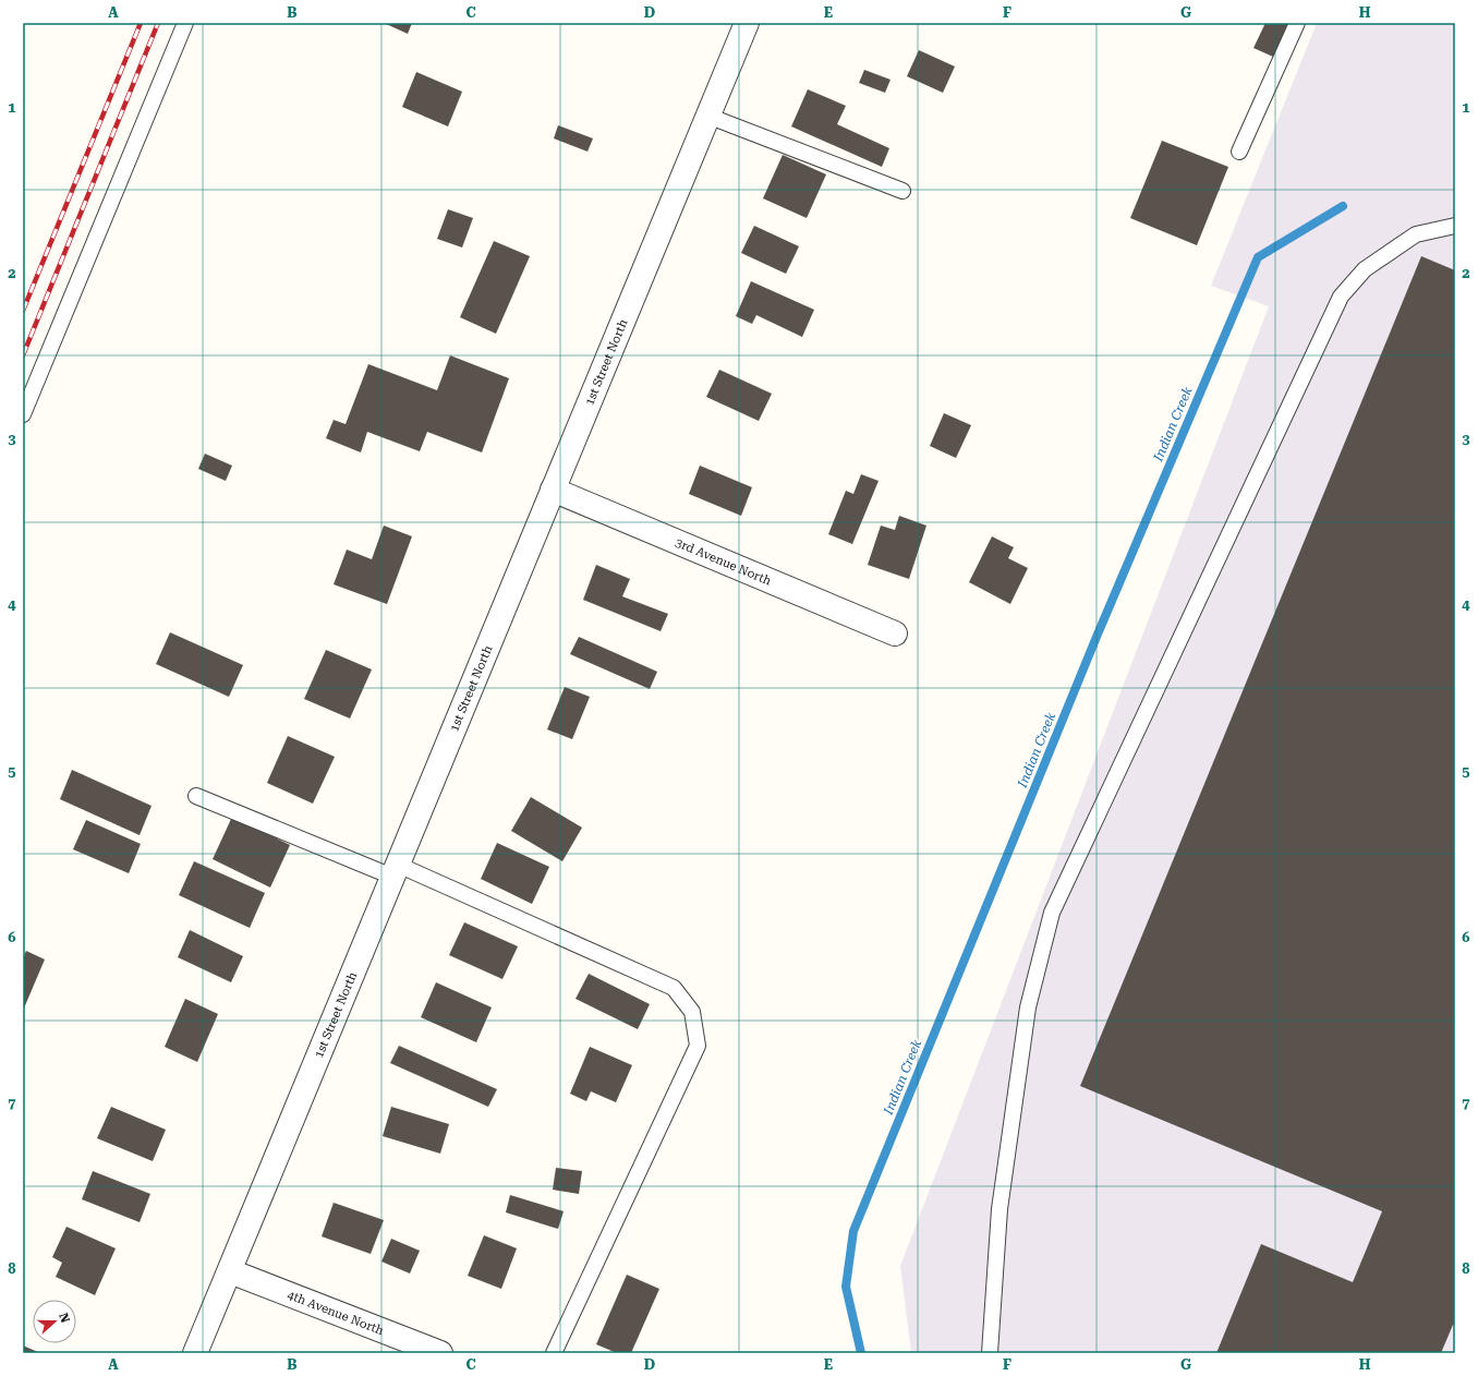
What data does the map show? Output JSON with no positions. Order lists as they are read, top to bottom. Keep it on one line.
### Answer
{"streets":{"street":["1st Street North","3rd Avenue North","4th Avenue North"]},"crossings":[["1st Street North","3rd Avenue North"],["1st Street North","4th Avenue North"]],"water":["Indian Creek"],"north":"right","grid":{"columns":["A","B","C","D","E","F","G","H"],"rows":["1","2","3","4","5","6","7","8"]}}
